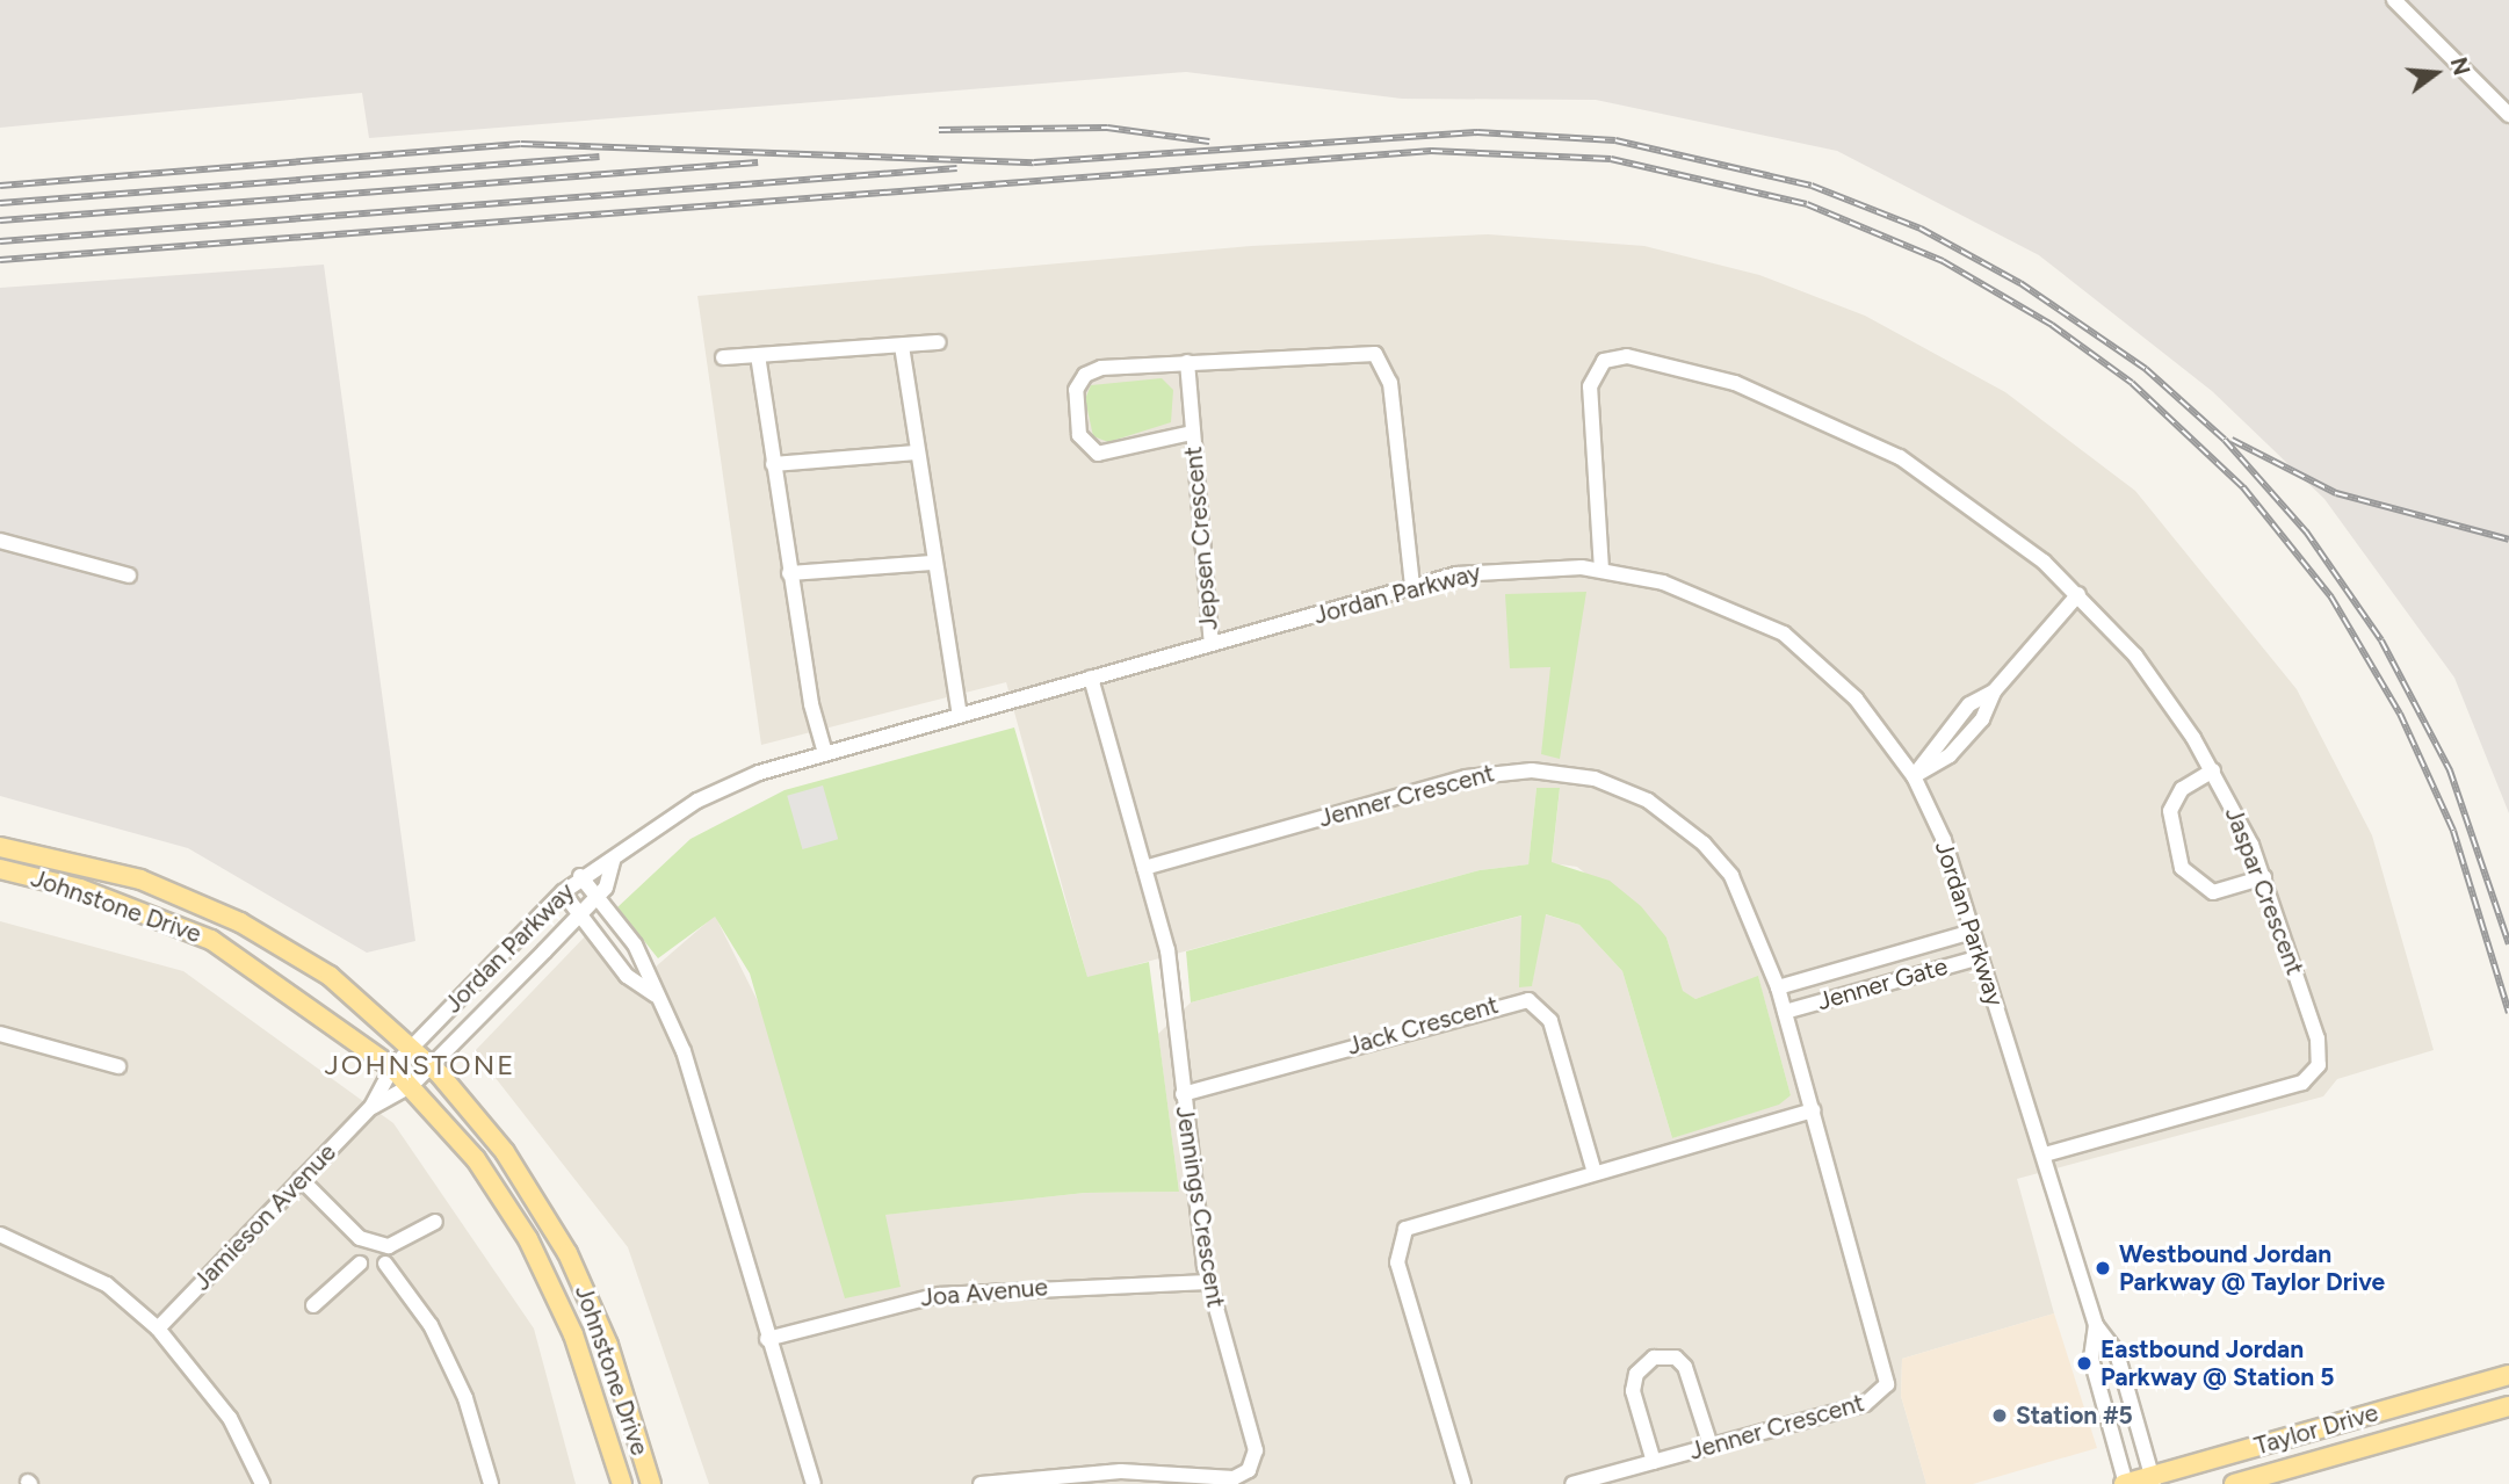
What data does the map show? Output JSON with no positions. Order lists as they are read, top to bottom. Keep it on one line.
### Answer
{"streets":{"main road":["Johnstone Drive","Taylor Drive"],"street":["Jepsen Crescent","Jordan Parkway","Jenner Crescent","Jaspar Crescent","Jenner Gate","Jack Crescent","Jennings Crescent","Jamieson Avenue","Joa Avenue"]},"crossings":[["Jepsen Crescent","Jordan Parkway"],["Jordan Parkway","Jaspar Crescent"],["Jordan Parkway","Johnstone Drive"],["Jordan Parkway","Jenner Gate"],["Jordan Parkway","Jennings Crescent"],["Jordan Parkway","Jamieson Avenue"],["Jordan Parkway","Taylor Drive"],["Jenner Crescent","Jenner Gate"],["Jenner Crescent","Jennings Crescent"],["Johnstone Drive","Jamieson Avenue"],["Jack Crescent","Jennings Crescent"],["Jennings Crescent","Joa Avenue"]],"districts":["JOHNSTONE"],"places":["Westbound Jordan Parkway @ Taylor Drive","Eastbound Jordan Parkway @ Station 5","Station #5"],"north":"right"}
